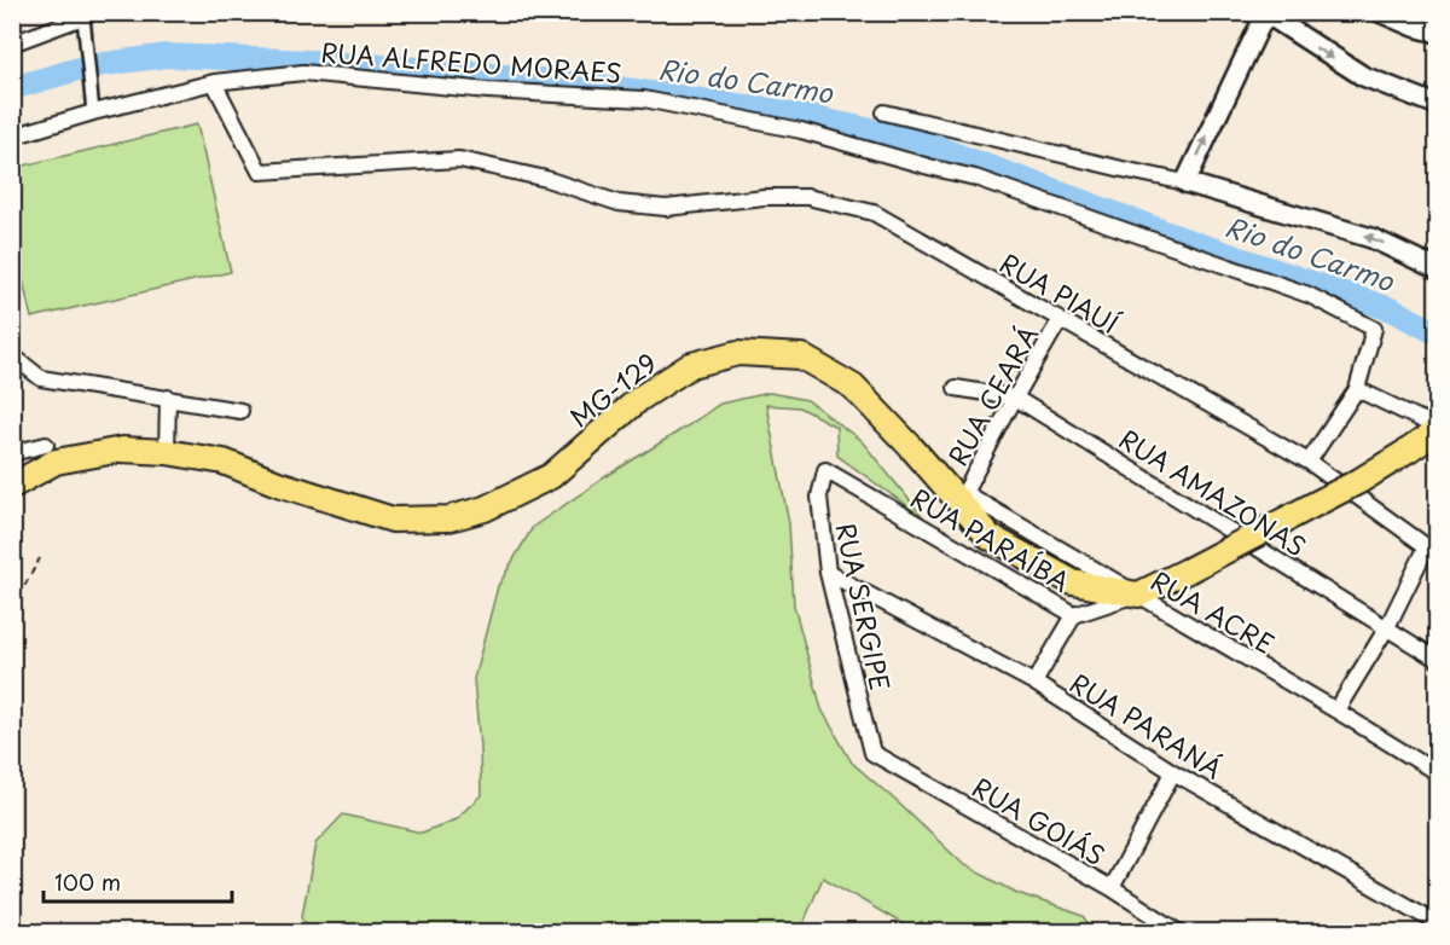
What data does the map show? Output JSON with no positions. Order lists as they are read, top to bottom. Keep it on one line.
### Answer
{"streets":{"main road":["MG-129"],"street":["RUA ALFREDO MORAES","RUA PIAUÍ","RUA CEARÁ","RUA AMAZONAS","RUA PARAÍBA","RUA SERGIPE","RUA ACRE","RUA PARANÁ","RUA GOIÁS"]},"crossings":[["RUA ALFREDO MORAES","RUA PIAUÍ"],["RUA PIAUÍ","RUA CEARÁ"],["MG-129","RUA PARAÍBA"],["MG-129","RUA ACRE"],["RUA CEARÁ","RUA AMAZONAS"],["RUA CEARÁ","RUA ACRE"],["RUA PARAÍBA","RUA SERGIPE"],["RUA PARAÍBA","RUA ACRE"],["RUA SERGIPE","RUA PARANÁ"],["RUA SERGIPE","RUA GOIÁS"]],"water":["Rio do Carmo"],"scale_bar":"100 m"}
